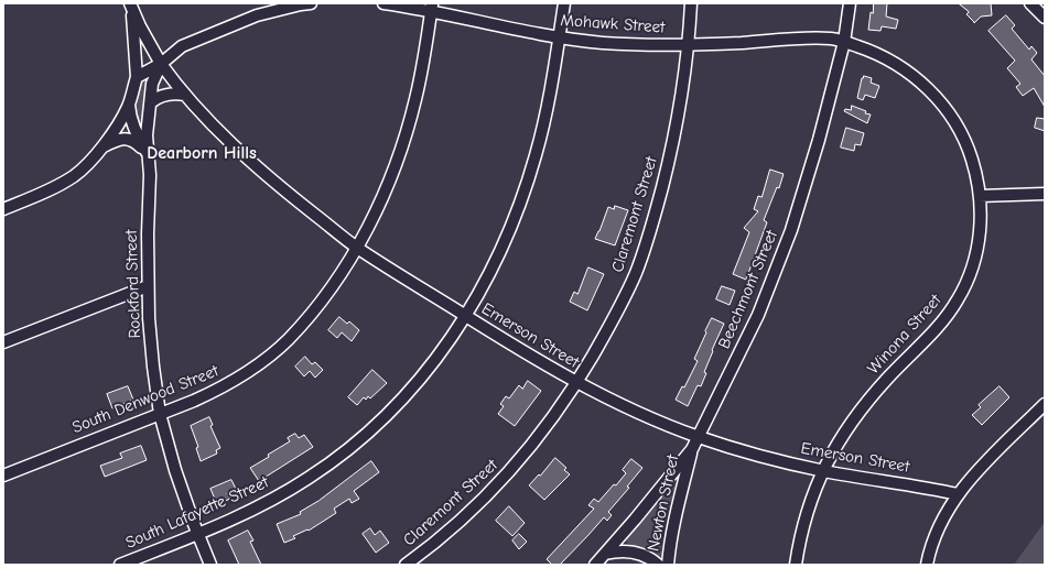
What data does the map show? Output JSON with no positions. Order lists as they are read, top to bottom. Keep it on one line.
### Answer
{"streets":{"street":["Mohawk Street","Claremont Street","Rockford Street","Beechmont Street","Winona Street","Emerson Street","South Denwood Street","Newton Street","South Lafayette Street"]},"crossings":[["Mohawk Street","Claremont Street"],["Mohawk Street","Beechmont Street"],["Mohawk Street","Winona Street"],["Mohawk Street","South Denwood Street"],["Mohawk Street","South Lafayette Street"],["Claremont Street","Emerson Street"],["Rockford Street","Emerson Street"],["Rockford Street","South Denwood Street"],["Rockford Street","South Lafayette Street"],["Beechmont Street","Winona Street"],["Beechmont Street","Emerson Street"],["Beechmont Street","Newton Street"],["Winona Street","Emerson Street"],["Emerson Street","South Denwood Street"],["Emerson Street","South Lafayette Street"]],"districts":["Dearborn Hills"]}
